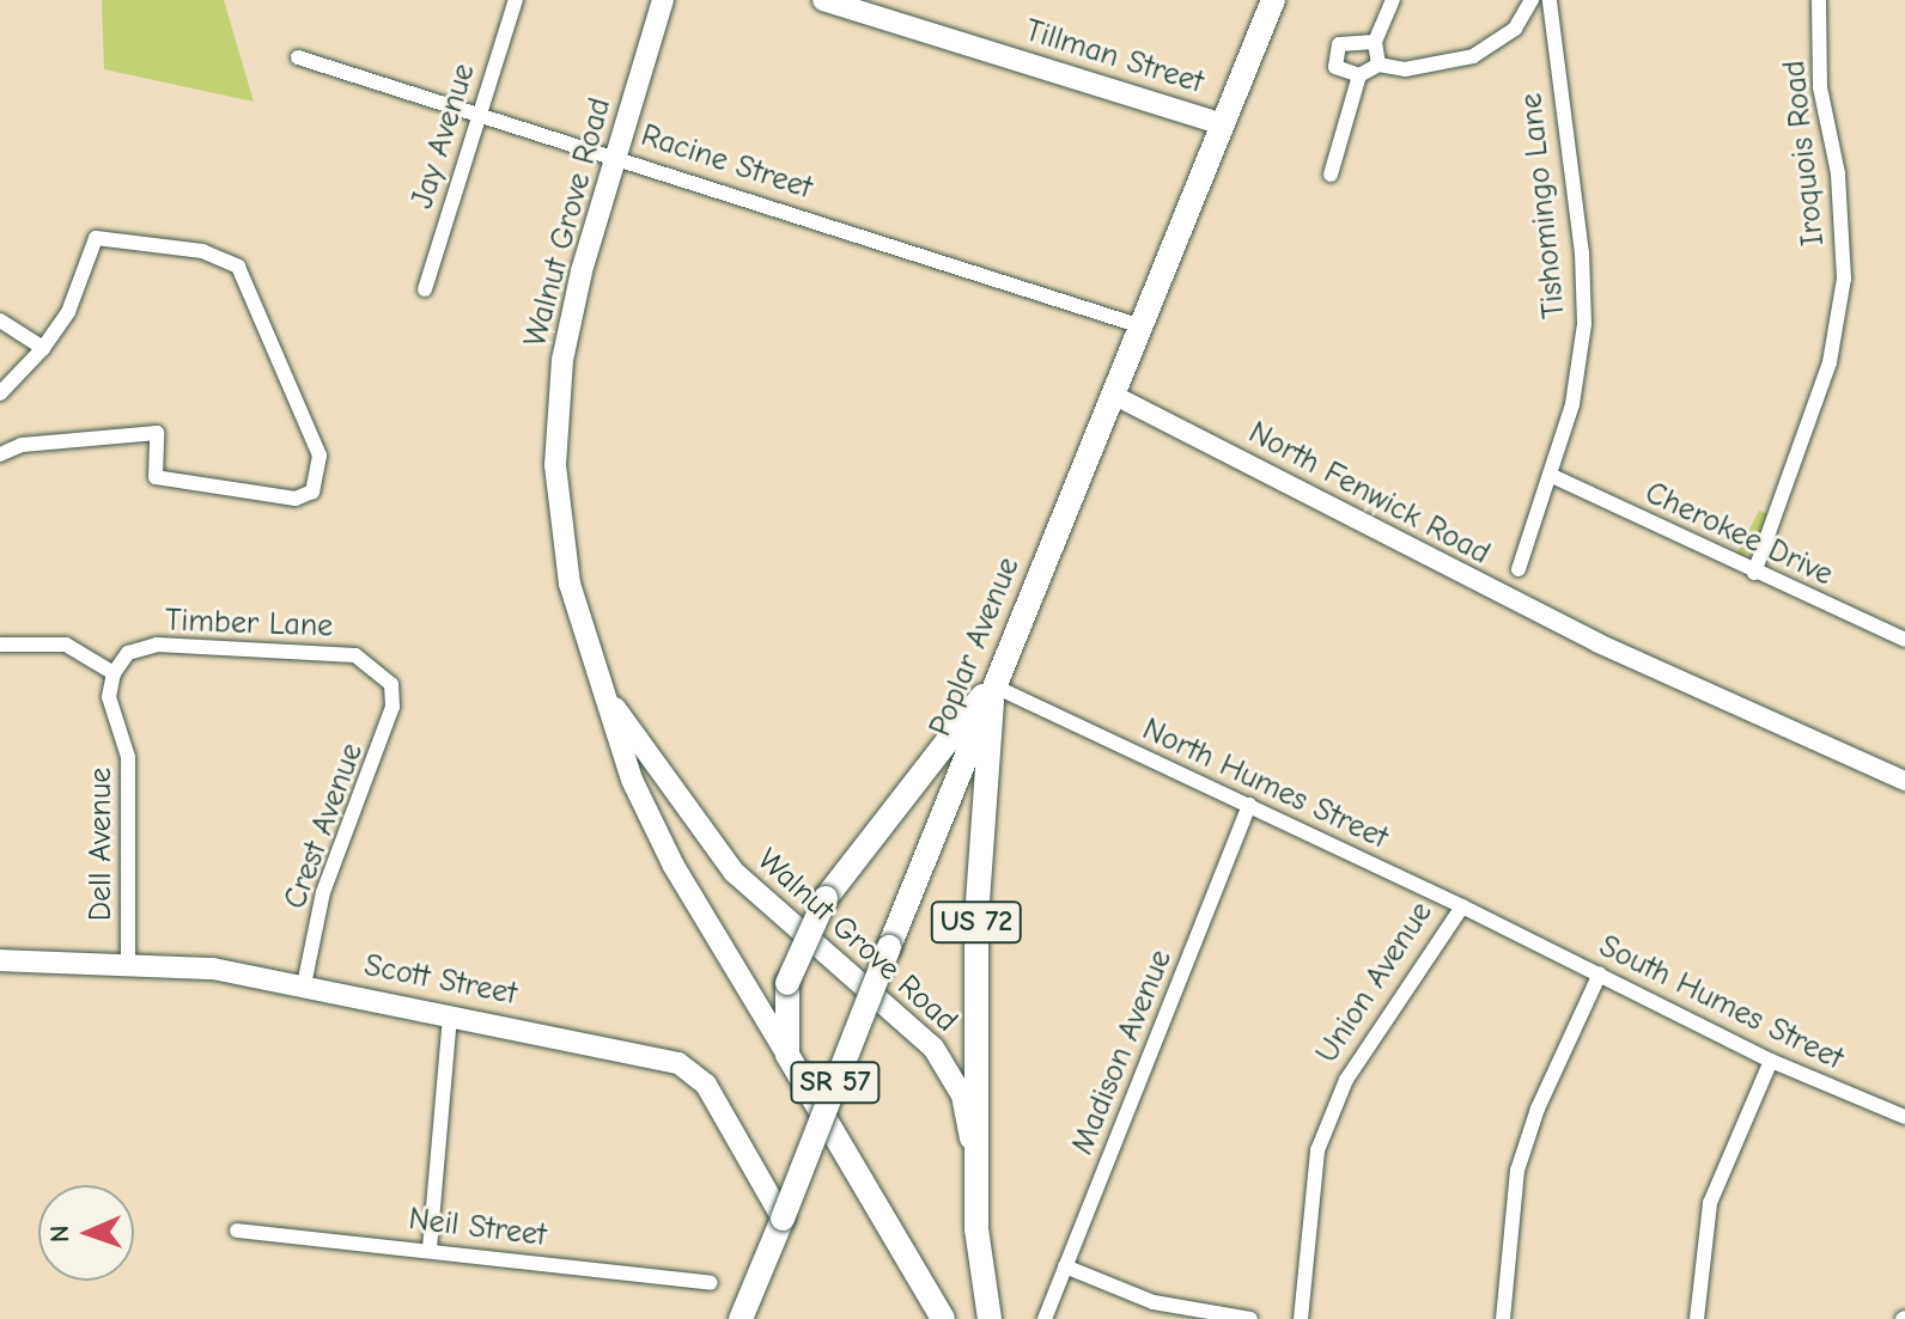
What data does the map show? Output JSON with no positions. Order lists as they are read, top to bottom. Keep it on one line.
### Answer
{"streets":{"main road":["Tillman Street","Walnut Grove Road","Poplar Avenue","US 72","Scott Street","SR 57"],"street":["Jay Avenue","Iroquois Road","Racine Street","Tishomingo Lane","North Fenwick Road","Cherokee Drive","Timber Lane","North Humes Street","Crest Avenue","Dell Avenue","Union Avenue","South Humes Street","Madison Avenue","Neil Street"]},"crossings":[["Tillman Street","Poplar Avenue"],["Jay Avenue","Racine Street"],["Iroquois Road","Cherokee Drive"],["Racine Street","Walnut Grove Road"],["Racine Street","Poplar Avenue"],["Tishomingo Lane","Cherokee Drive"],["Walnut Grove Road","US 72"],["North Fenwick Road","Poplar Avenue"],["Timber Lane","Crest Avenue"],["Timber Lane","Dell Avenue"],["Poplar Avenue","North Humes Street"],["Poplar Avenue","US 72"],["Poplar Avenue","Scott Street"],["North Humes Street","US 72"],["North Humes Street","Union Avenue"],["North Humes Street","South Humes Street"],["North Humes Street","Madison Avenue"],["Crest Avenue","Scott Street"],["Dell Avenue","Scott Street"]],"north":"left"}
